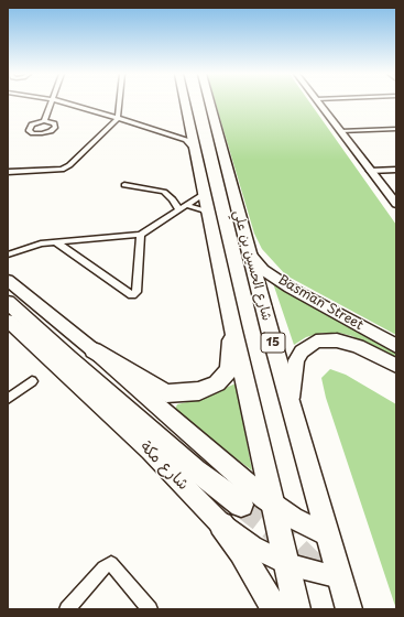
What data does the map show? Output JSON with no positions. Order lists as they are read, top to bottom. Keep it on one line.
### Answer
{"streets":{"highway":["شارع الحسين بن علي","15"],"main road":["Basman Street","شارع مكة"]},"crossings":[["شارع الحسين بن علي","Basman Street"],["شارع الحسين بن علي","شارع مكة"]]}
